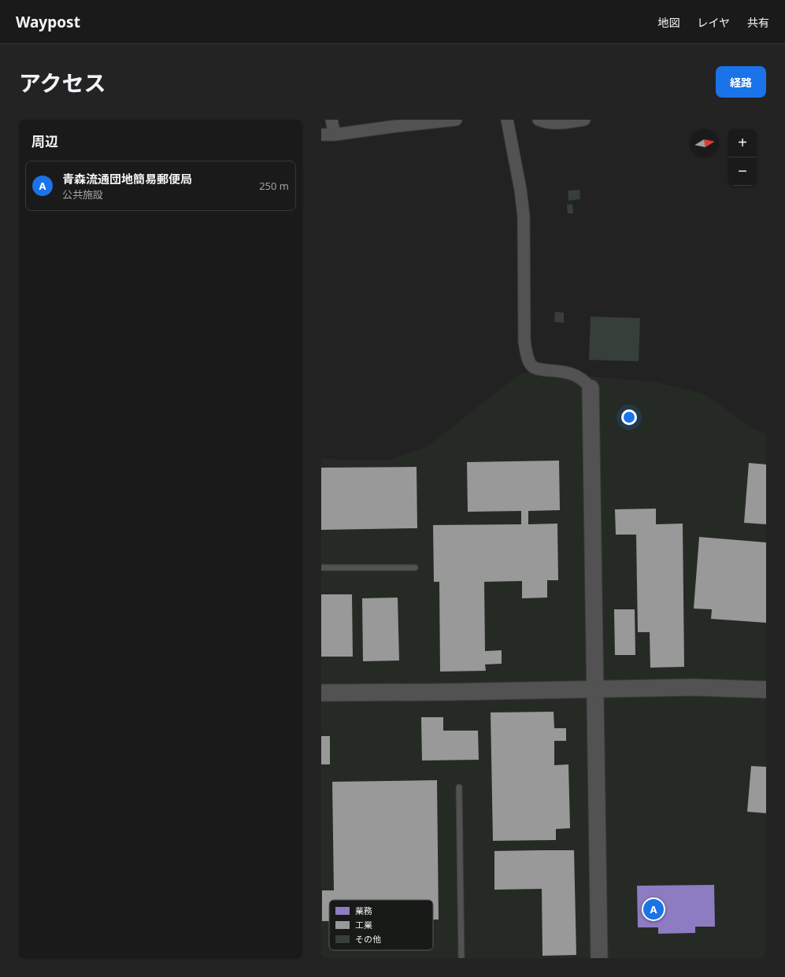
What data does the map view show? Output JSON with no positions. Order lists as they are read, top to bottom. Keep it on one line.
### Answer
{"legend":["業務","工業","その他"],"north":"right","page":{"header":"Waypost","nav":["地図","レイヤ","共有"],"title":"アクセス","buttons":"経路","heading":"周辺","map_buttons":["+","−"],"list":[{"mark":"A","name":"青森流通団地簡易郵便局","note":"公共施設","value":"250 m"}],"pins":"A"}}
